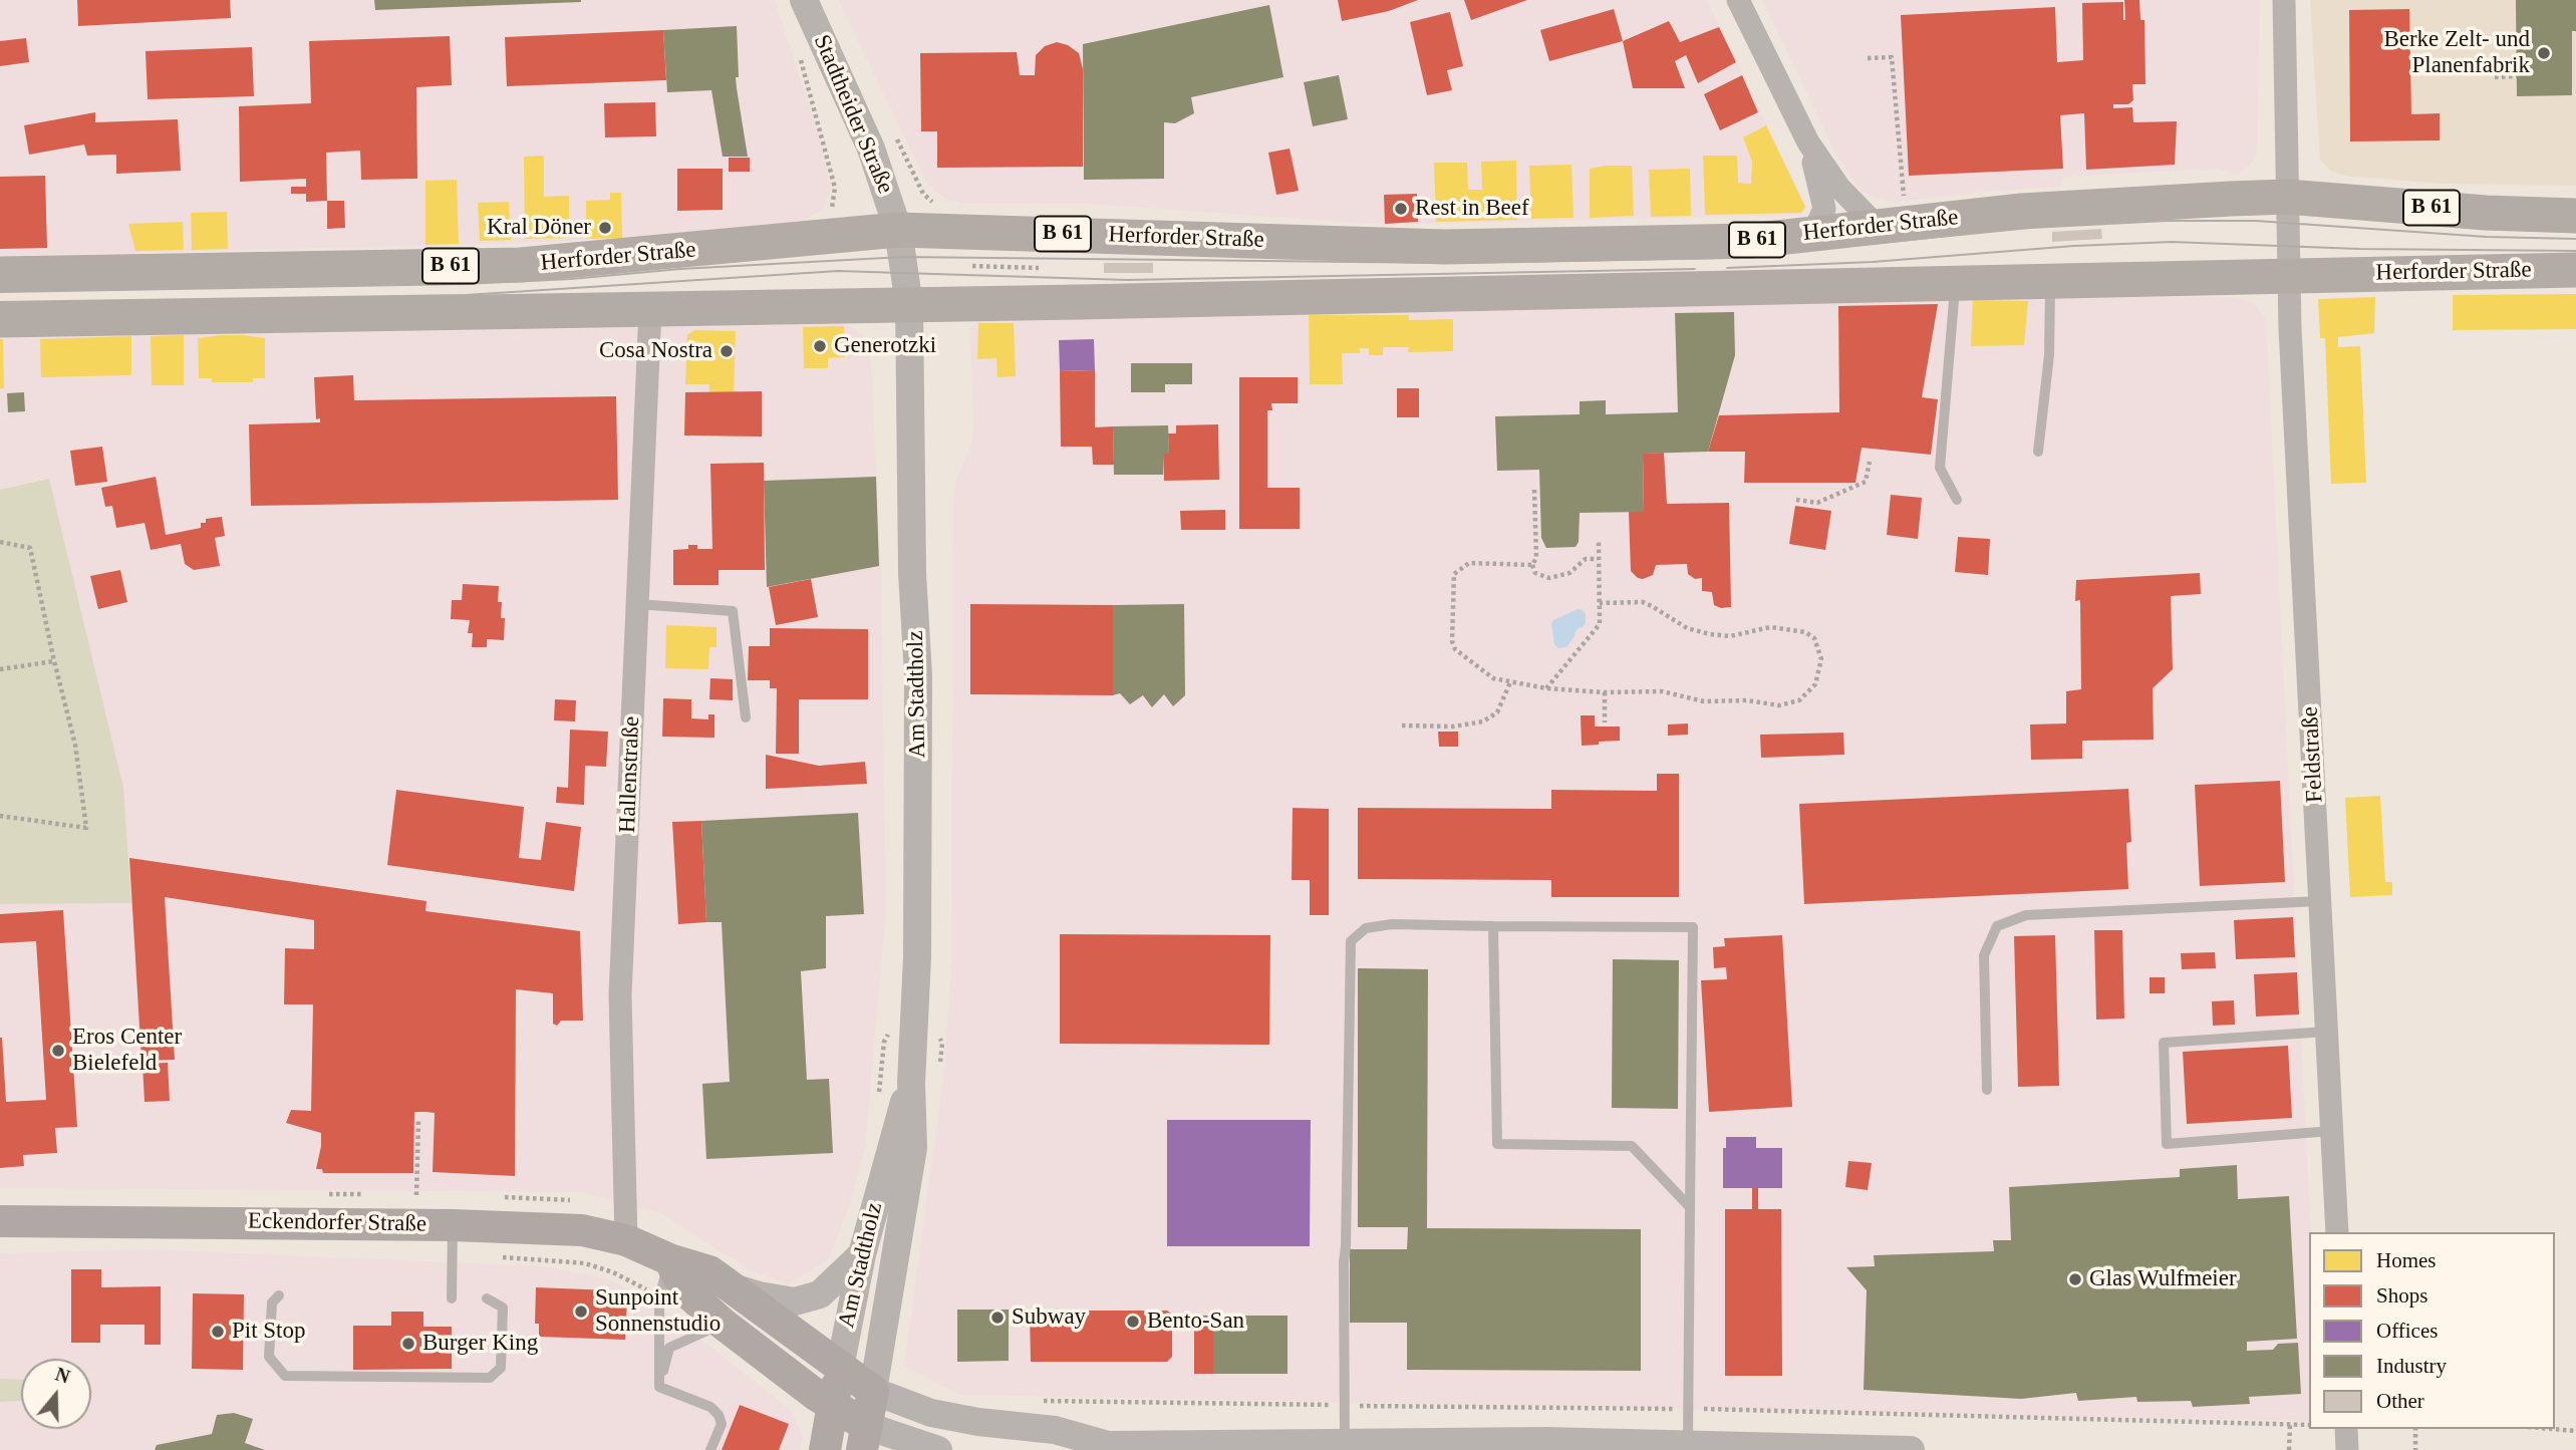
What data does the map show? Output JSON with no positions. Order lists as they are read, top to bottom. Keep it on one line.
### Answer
{"streets":{"main road":["B 61","Herforder Straße","Am Stadtholz","Eckendorfer Straße"],"street":["Stadtheider Straße","Feldstraße","Hallenstraße"]},"crossings":[["Stadtheider Straße","Herforder Straße"],["Stadtheider Straße","Am Stadtholz"],["Herforder Straße","Am Stadtholz"],["Herforder Straße","Feldstraße"],["Herforder Straße","Hallenstraße"],["Am Stadtholz","Eckendorfer Straße"],["Hallenstraße","Eckendorfer Straße"]],"places":["Berke Zelt- und Planenfabrik","Rest in Beef","Kral Döner","Generotzki","Cosa Nostra","Eros Center Bielefeld","Glas Wulfmeier","Sunpoint Sonnenstudio","Subway","Bento-San","Pit Stop","Burger King"],"legend":["Homes","Shops","Offices","Industry","Other"],"north":"top"}
